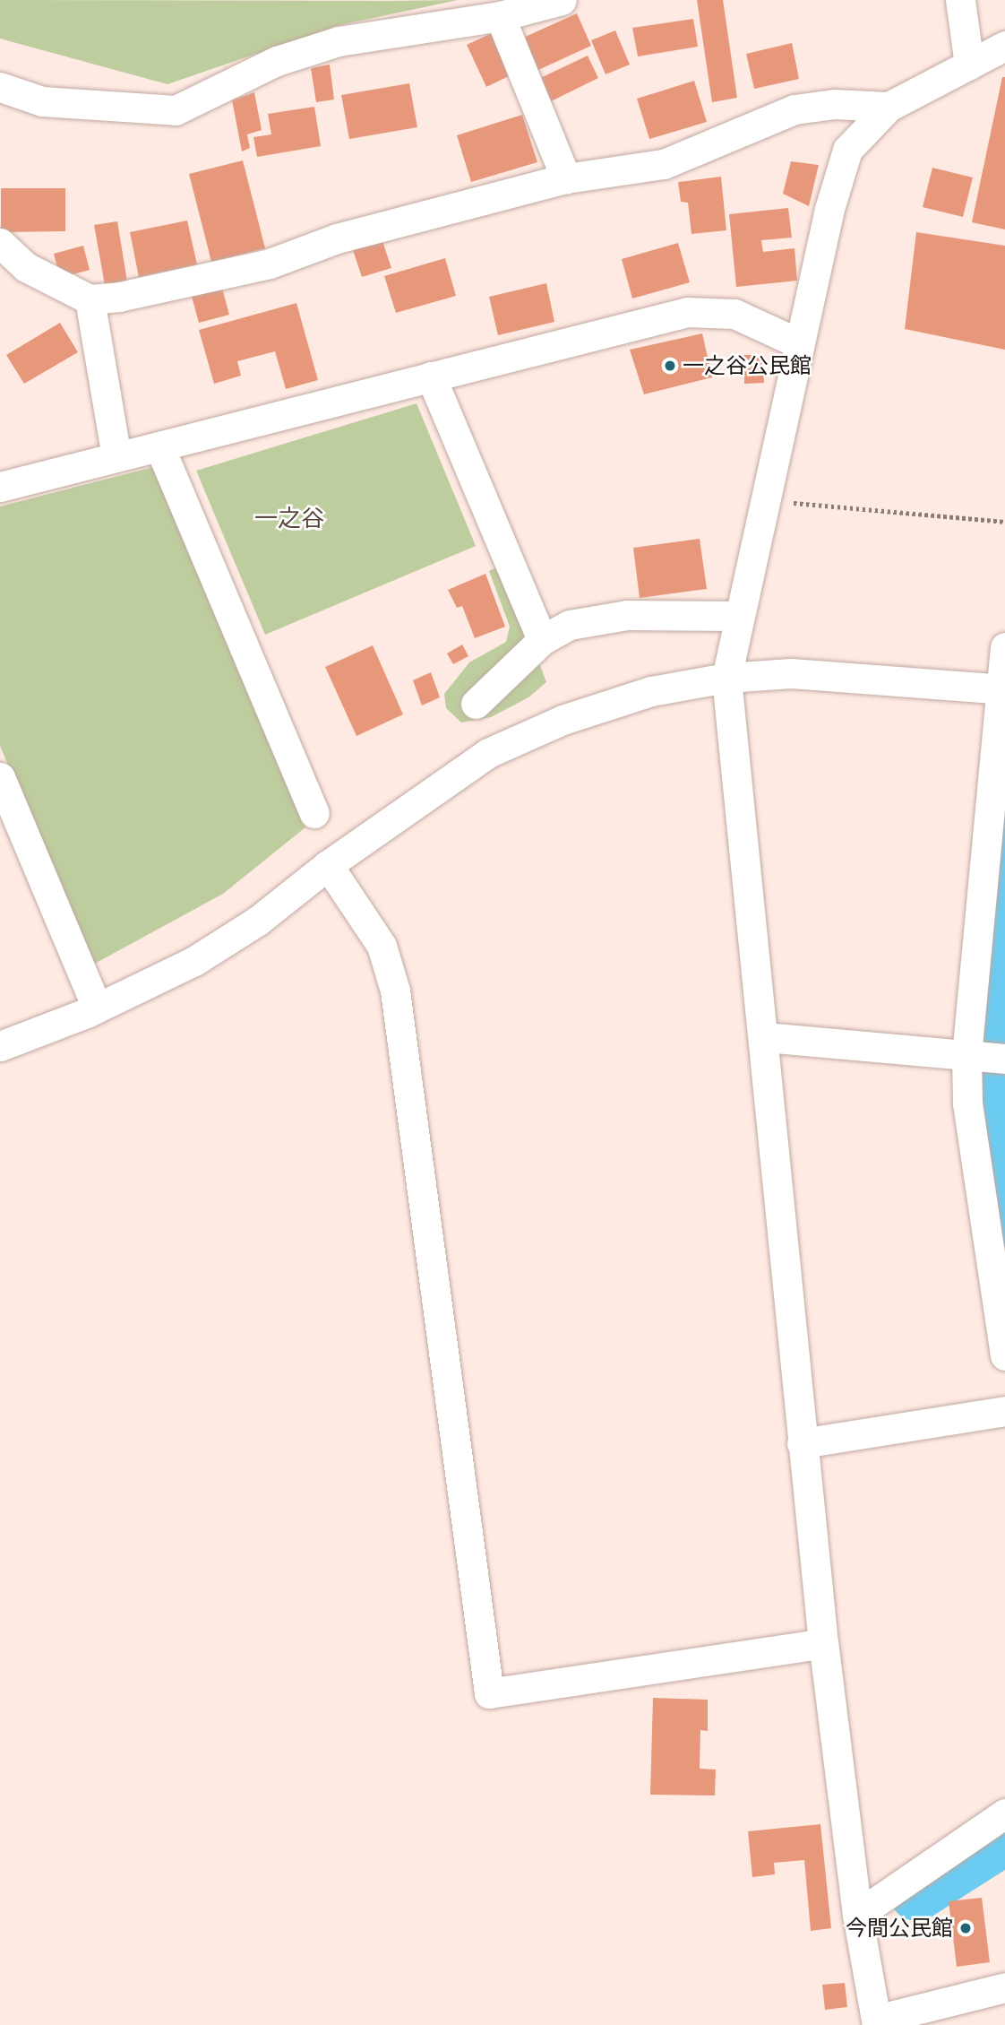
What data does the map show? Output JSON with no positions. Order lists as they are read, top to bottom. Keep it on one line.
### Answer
{"districts":["一之谷"],"places":["一之谷公民館","今間公民館"]}
